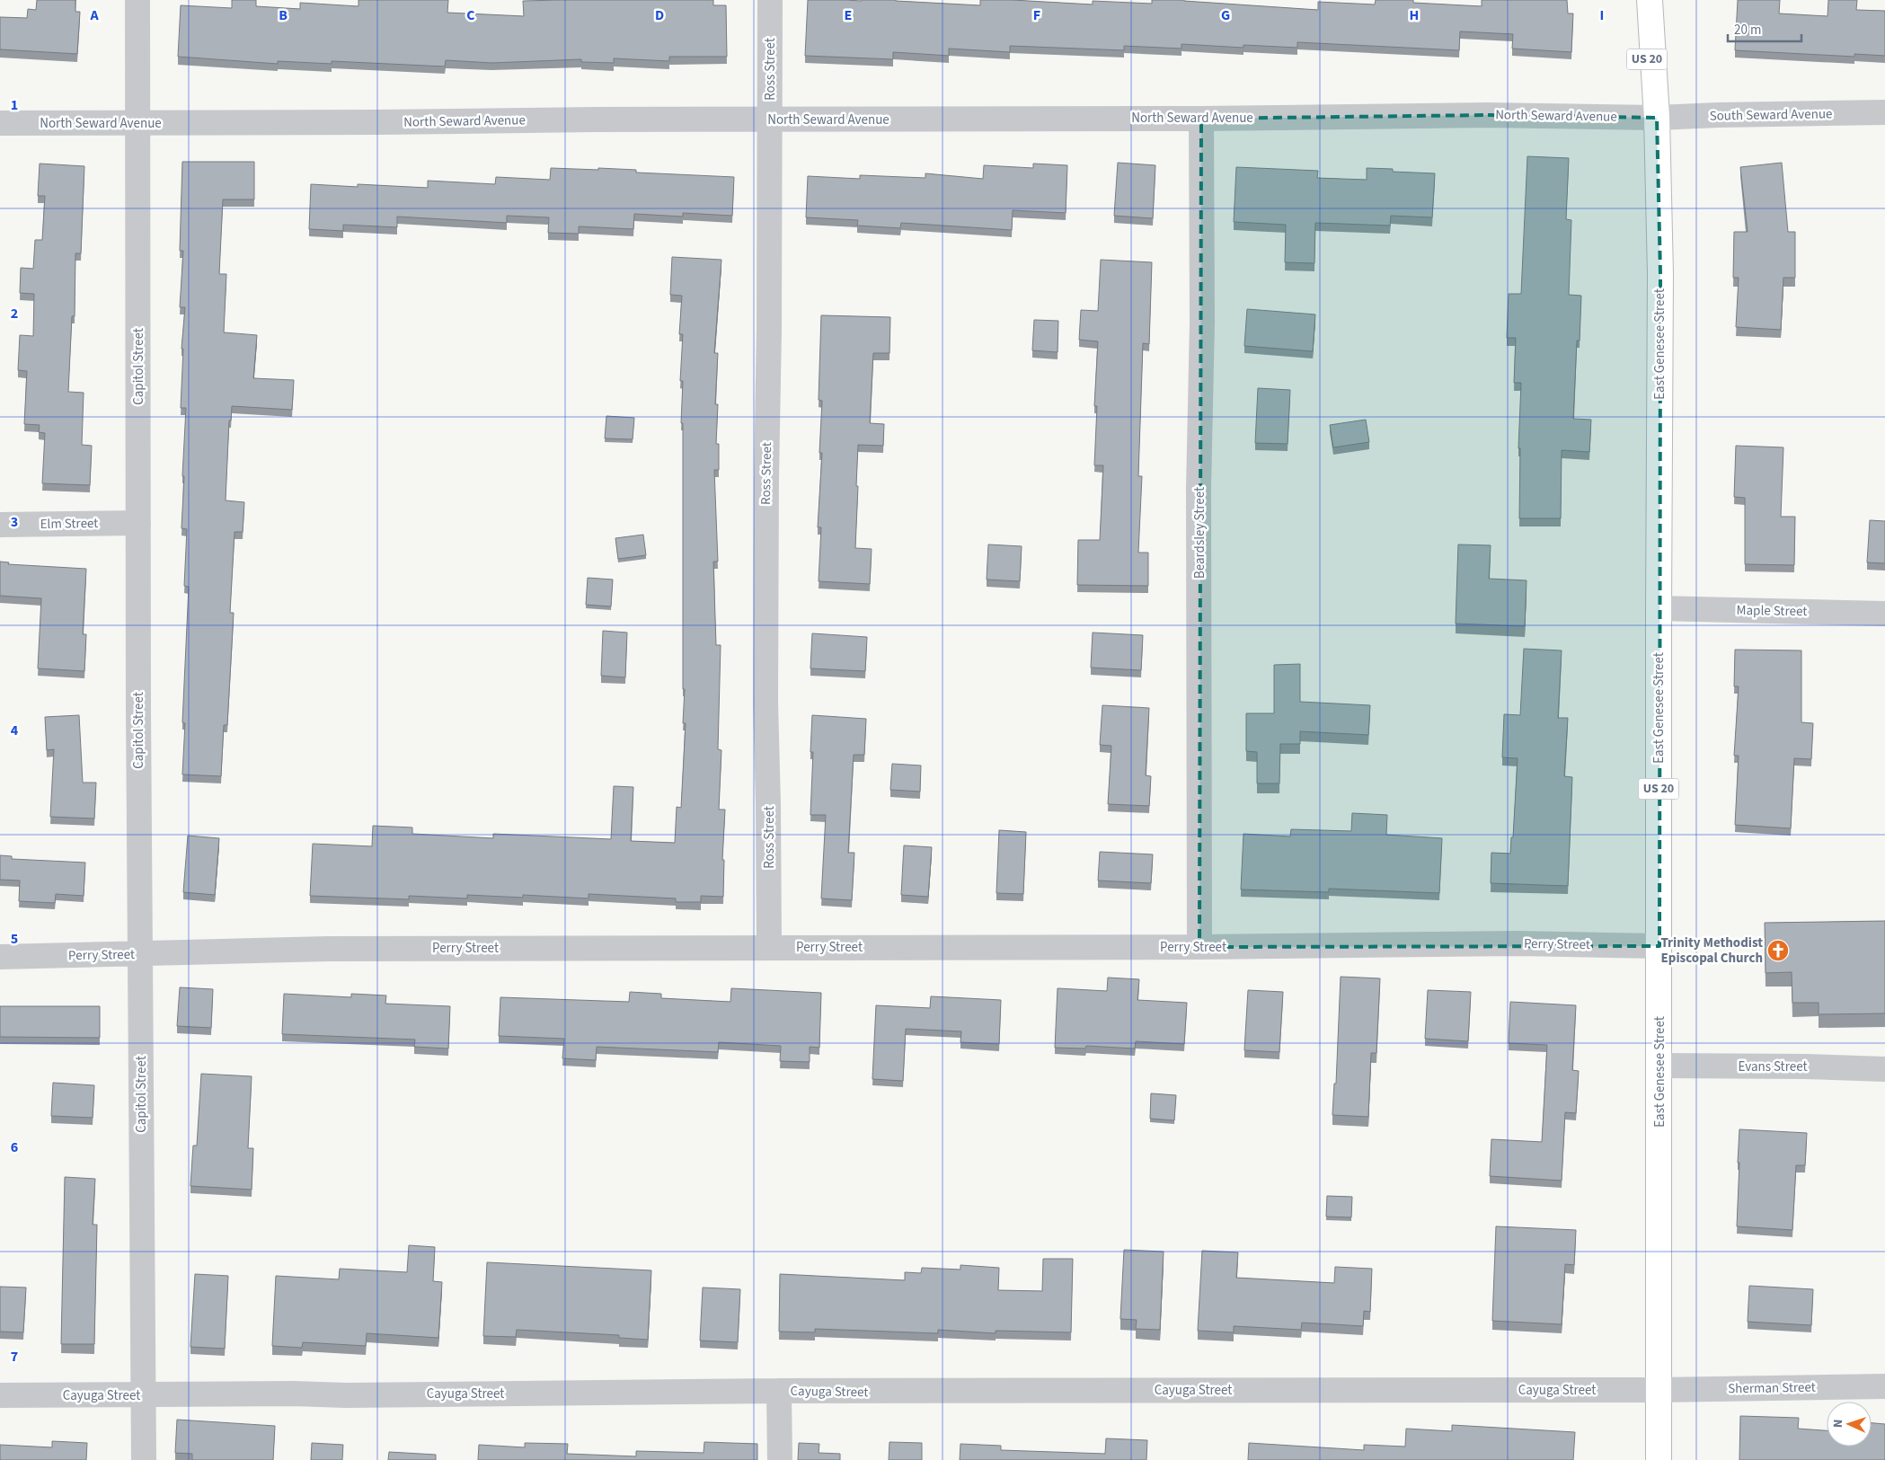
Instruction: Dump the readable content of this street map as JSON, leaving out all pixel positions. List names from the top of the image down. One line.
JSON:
{"streets":{"highway":["US 20","East Genesee Street"],"street":["Ross Street","South Seward Avenue","North Seward Avenue","Capitol Street","Elm Street","Beardsley Street","Maple Street","Perry Street","Evans Street","Sherman Street","Cayuga Street"]},"crossings":[["Ross Street","North Seward Avenue"],["Ross Street","Perry Street"],["South Seward Avenue","North Seward Avenue"],["South Seward Avenue","East Genesee Street"],["North Seward Avenue","East Genesee Street"],["North Seward Avenue","Capitol Street"],["North Seward Avenue","Beardsley Street"],["East Genesee Street","Maple Street"],["East Genesee Street","Perry Street"],["East Genesee Street","Evans Street"],["East Genesee Street","Sherman Street"],["East Genesee Street","Cayuga Street"],["Capitol Street","Elm Street"],["Capitol Street","Perry Street"],["Capitol Street","Cayuga Street"],["Beardsley Street","Perry Street"],["Sherman Street","Cayuga Street"]],"places":{"church":["Trinity Methodist Episcopal Church"]},"scale_bar":"20 m","north":"left","grid":{"columns":["A","B","C","D","E","F","G","H","I"],"rows":["1","2","3","4","5","6","7"]}}
